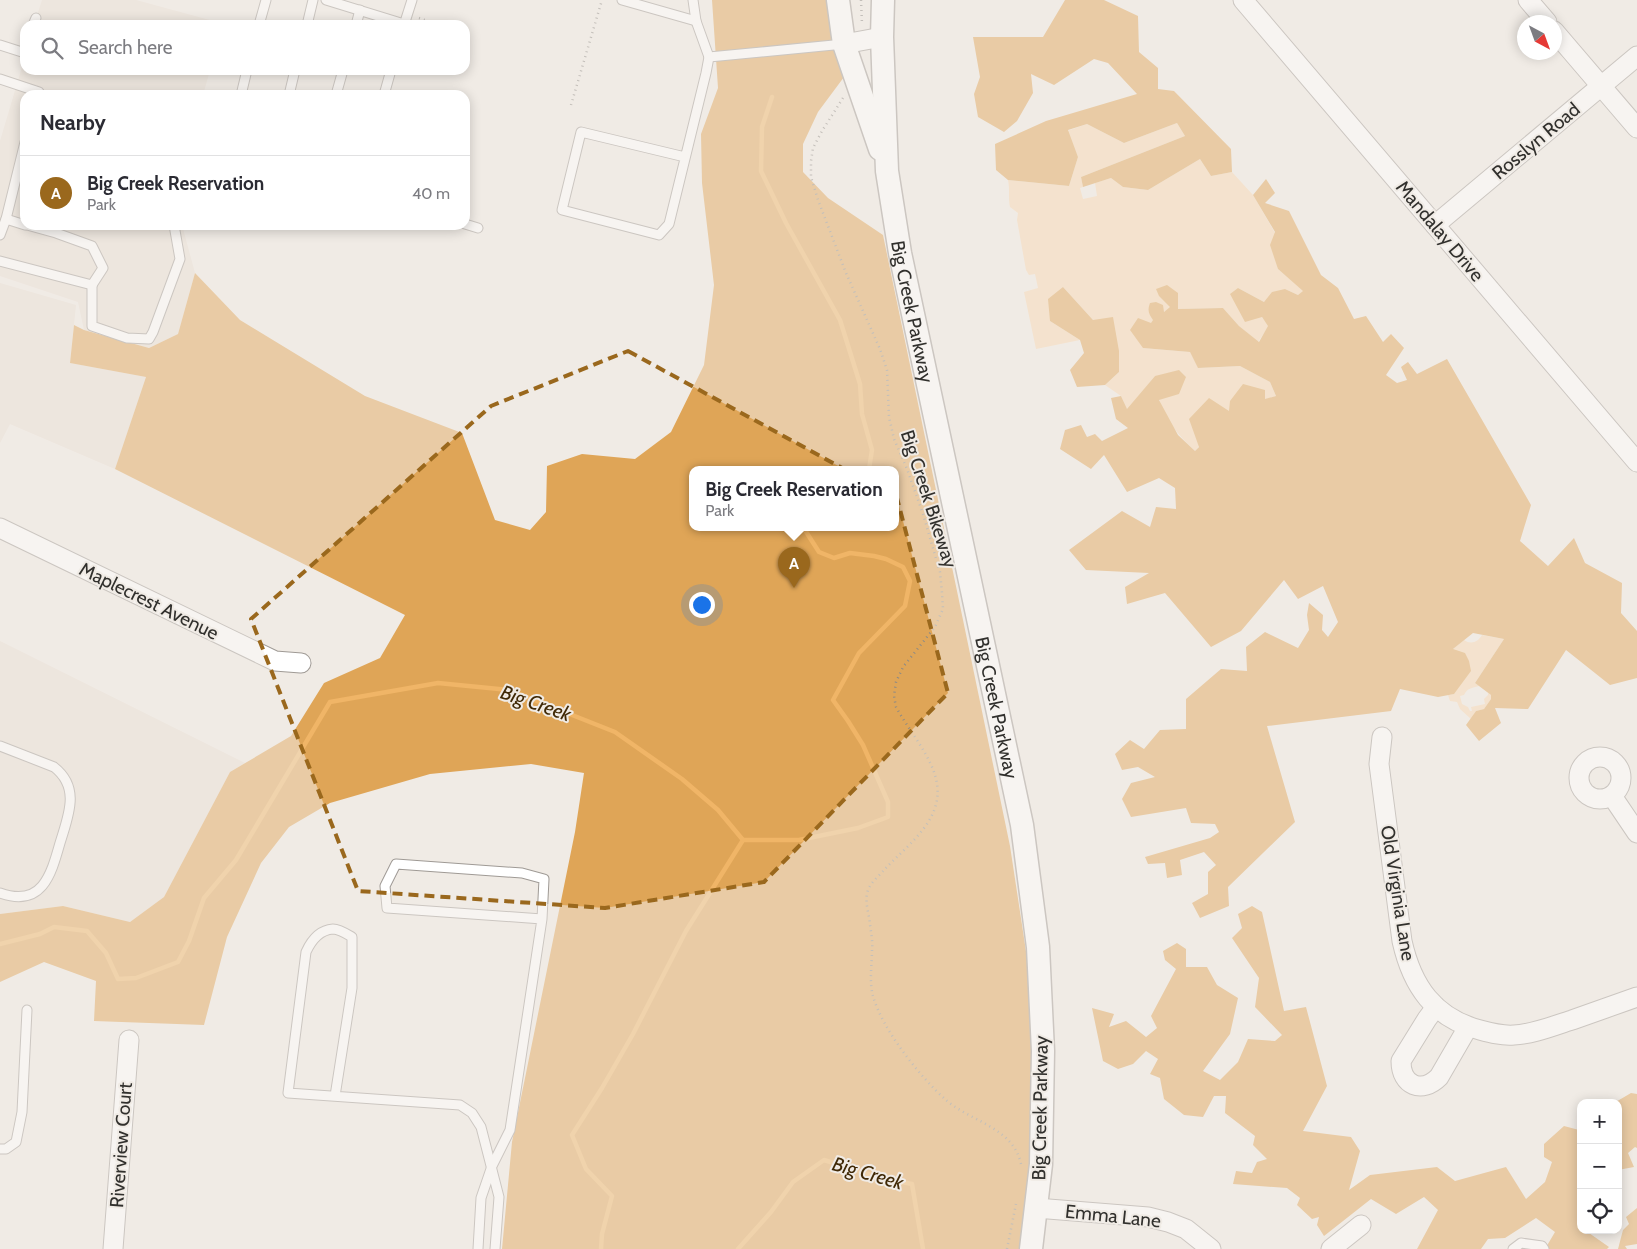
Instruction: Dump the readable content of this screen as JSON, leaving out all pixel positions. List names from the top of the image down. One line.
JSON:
{"streets":{"street":["Rosslyn Road","Mandalay Drive","Big Creek Parkway","Maplecrest Avenue","Old Virginia Lane","Riverview Court","Emma Lane"],"path":["Big Creek Bikeway"]},"crossings":[["Rosslyn Road","Mandalay Drive"],["Big Creek Parkway","Emma Lane"]],"water":["Big Creek"],"north":"bottom right","page":{"search":"Search here","heading":"Nearby","list":[{"mark":"A","name":"Big Creek Reservation","note":"Park","value":"40 m"}],"popup":["Big Creek Reservation","Park"],"pins":"A","map_buttons":["+","−"]}}
